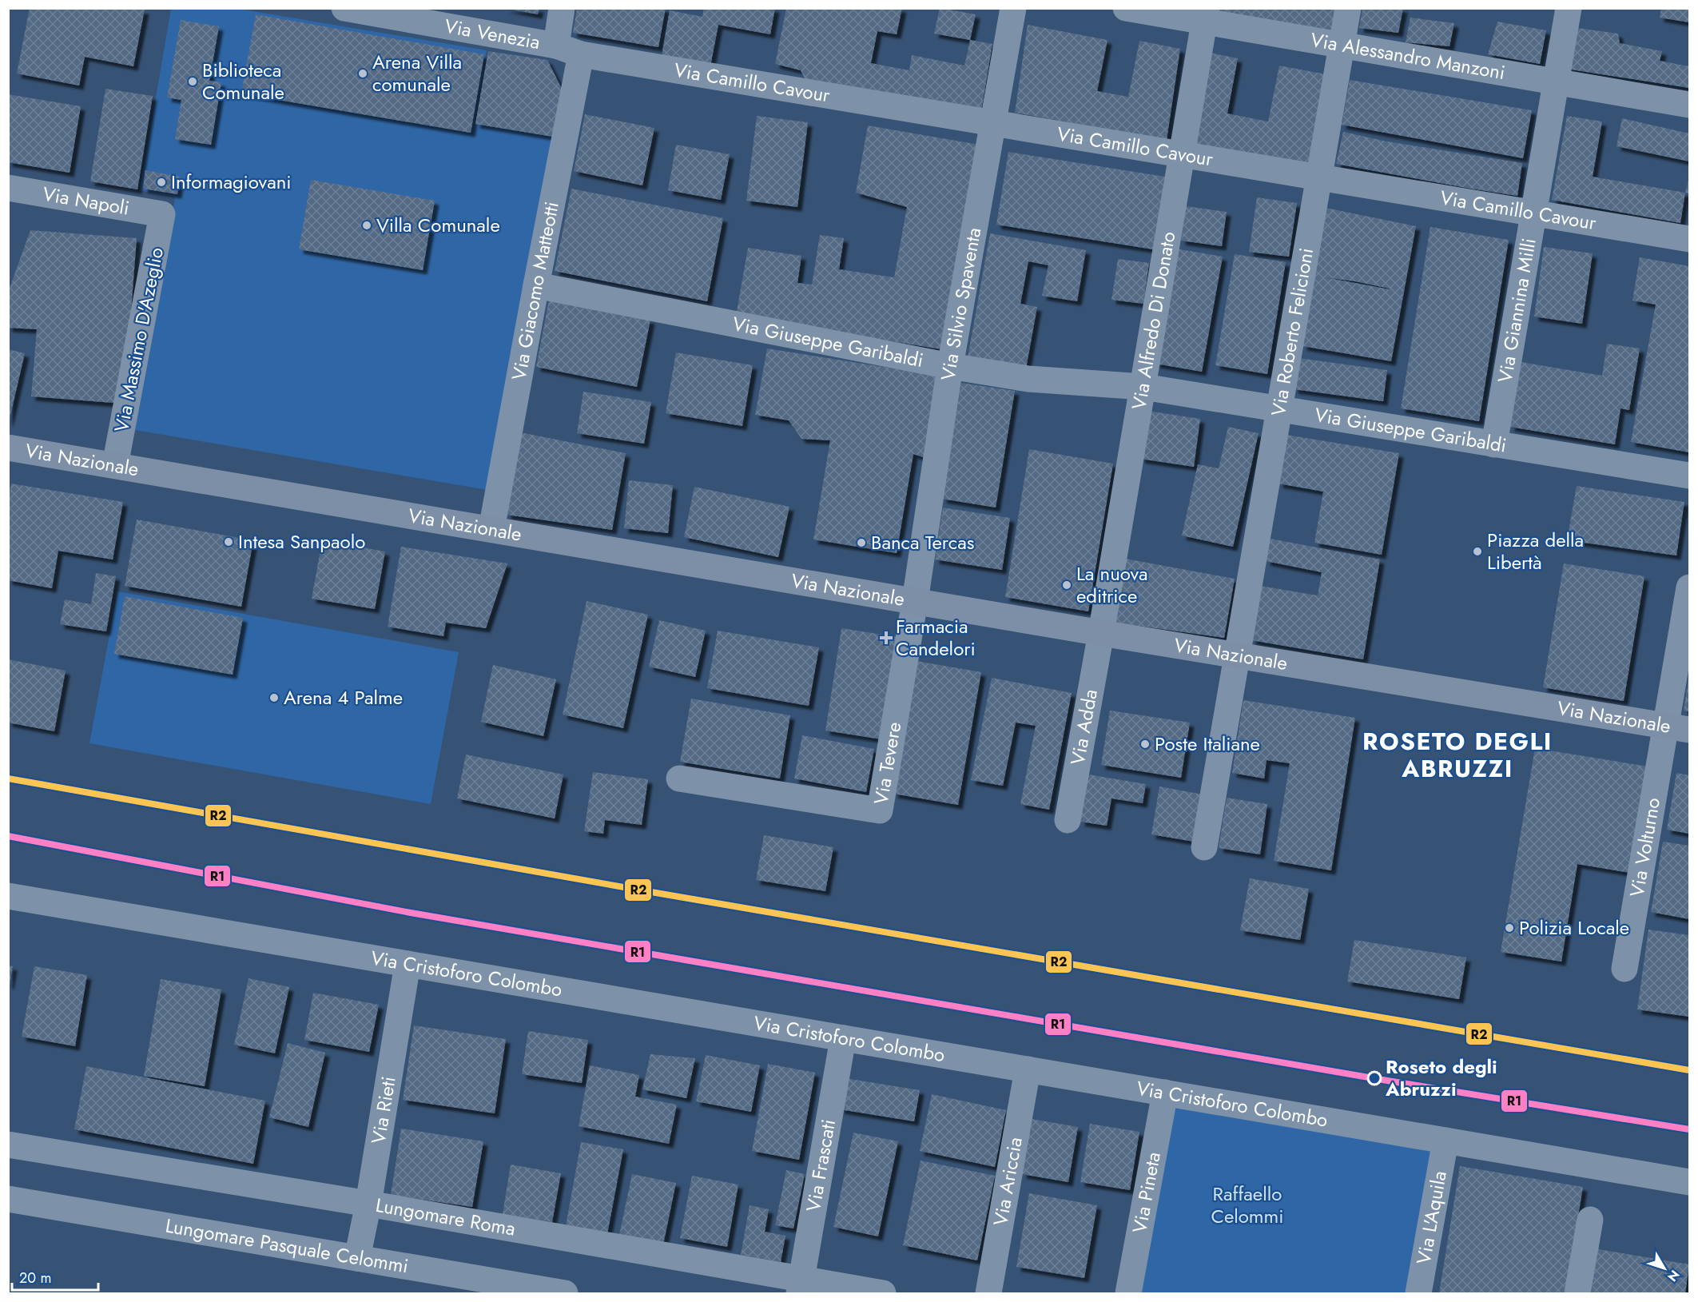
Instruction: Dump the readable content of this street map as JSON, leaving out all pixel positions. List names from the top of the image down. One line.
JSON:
{"streets":{"main road":["Via Nazionale"],"street":["Via Venezia","Via Alessandro Manzoni","Via Camillo Cavour","Via Napoli","Via Giacomo Matteotti","Via Silvio Spaventa","Via Giannina Milli","Via Alfredo Di Donato","Via Roberto Felicioni","Via Massimo D'Azeglio","Via Giuseppe Garibaldi","Via Adda","Via Tevere","Via Volturno","Via Cristoforo Colombo","Via Rieti","Via Frascati","Via Ariccia","Via Pineta","Lungomare Roma","Via L'Aquila","Lungomare Pasquale Celommi"]},"crossings":[["Via Venezia","Via Camillo Cavour"],["Via Venezia","Via Giacomo Matteotti"],["Via Alessandro Manzoni","Via Giannina Milli"],["Via Alessandro Manzoni","Via Alfredo Di Donato"],["Via Alessandro Manzoni","Via Roberto Felicioni"],["Via Camillo Cavour","Via Giacomo Matteotti"],["Via Camillo Cavour","Via Silvio Spaventa"],["Via Camillo Cavour","Via Giannina Milli"],["Via Camillo Cavour","Via Alfredo Di Donato"],["Via Camillo Cavour","Via Roberto Felicioni"],["Via Napoli","Via Massimo D'Azeglio"],["Via Giacomo Matteotti","Via Giuseppe Garibaldi"],["Via Giacomo Matteotti","Via Nazionale"],["Via Silvio Spaventa","Via Giuseppe Garibaldi"],["Via Silvio Spaventa","Via Nazionale"],["Via Silvio Spaventa","Via Tevere"],["Via Giannina Milli","Via Giuseppe Garibaldi"],["Via Alfredo Di Donato","Via Giuseppe Garibaldi"],["Via Alfredo Di Donato","Via Nazionale"],["Via Alfredo Di Donato","Via Adda"],["Via Roberto Felicioni","Via Giuseppe Garibaldi"],["Via Roberto Felicioni","Via Nazionale"],["Via Massimo D'Azeglio","Via Nazionale"],["Via Nazionale","Via Adda"],["Via Nazionale","Via Tevere"],["Via Nazionale","Via Volturno"],["Via Cristoforo Colombo","Via Rieti"],["Via Cristoforo Colombo","Via Frascati"],["Via Cristoforo Colombo","Via Ariccia"],["Via Cristoforo Colombo","Via Pineta"],["Via Cristoforo Colombo","Via L'Aquila"],["Via Rieti","Lungomare Roma"],["Via Rieti","Lungomare Pasquale Celommi"],["Via Frascati","Lungomare Roma"]],"districts":["ROSETO DEGLI ABRUZZI"],"parks":["Raffaello Celommi"],"places":{"other":["Arena Villa comunale","Biblioteca Comunale","Informagiovani","Villa Comunale","Intesa Sanpaolo","Banca Tercas","Piazza della Libertà","La nuova editrice","Arena 4 Palme","Poste Italiane","Polizia Locale","Roseto degli Abruzzi"],"health":["Farmacia Candelori"]},"lines":["transit line R2","transit line R1"],"scale_bar":"20 m","north":"bottom right"}
